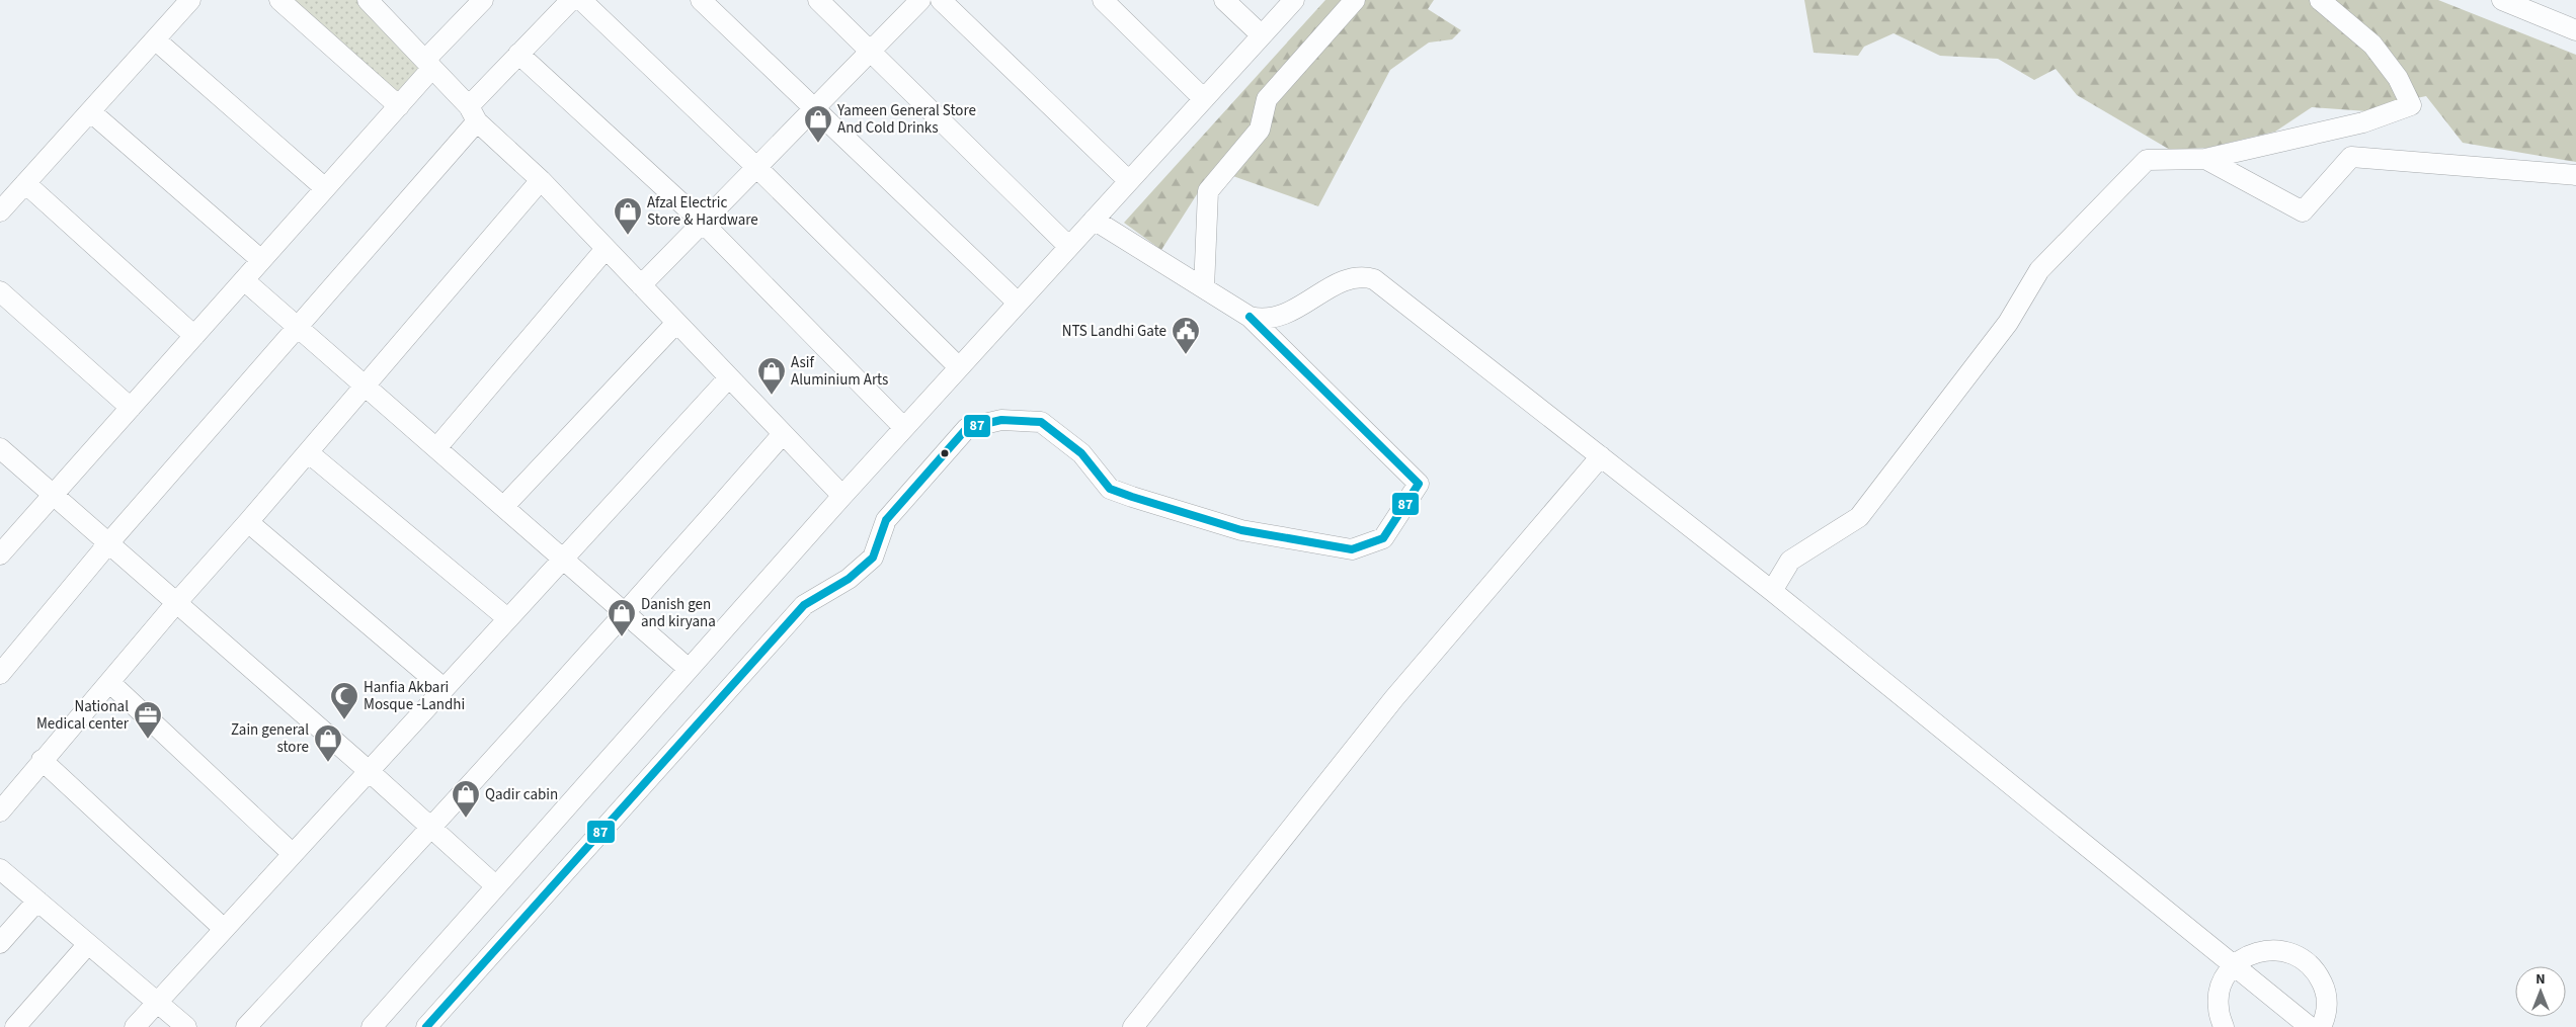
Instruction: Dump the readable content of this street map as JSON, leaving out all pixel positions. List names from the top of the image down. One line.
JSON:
{"places":{"shop":["Yameen General Store And Cold Drinks","Afzal Electric Store & Hardware","Asif Aluminium Arts","Danish gen and kiryana","Zain general store","Qadir cabin"],"public building":["NTS Landhi Gate"],"mosque":["Hanfia Akbari Mosque -Landhi"],"office":["National Medical center"]},"lines":["transit line 87"],"north":"top"}
